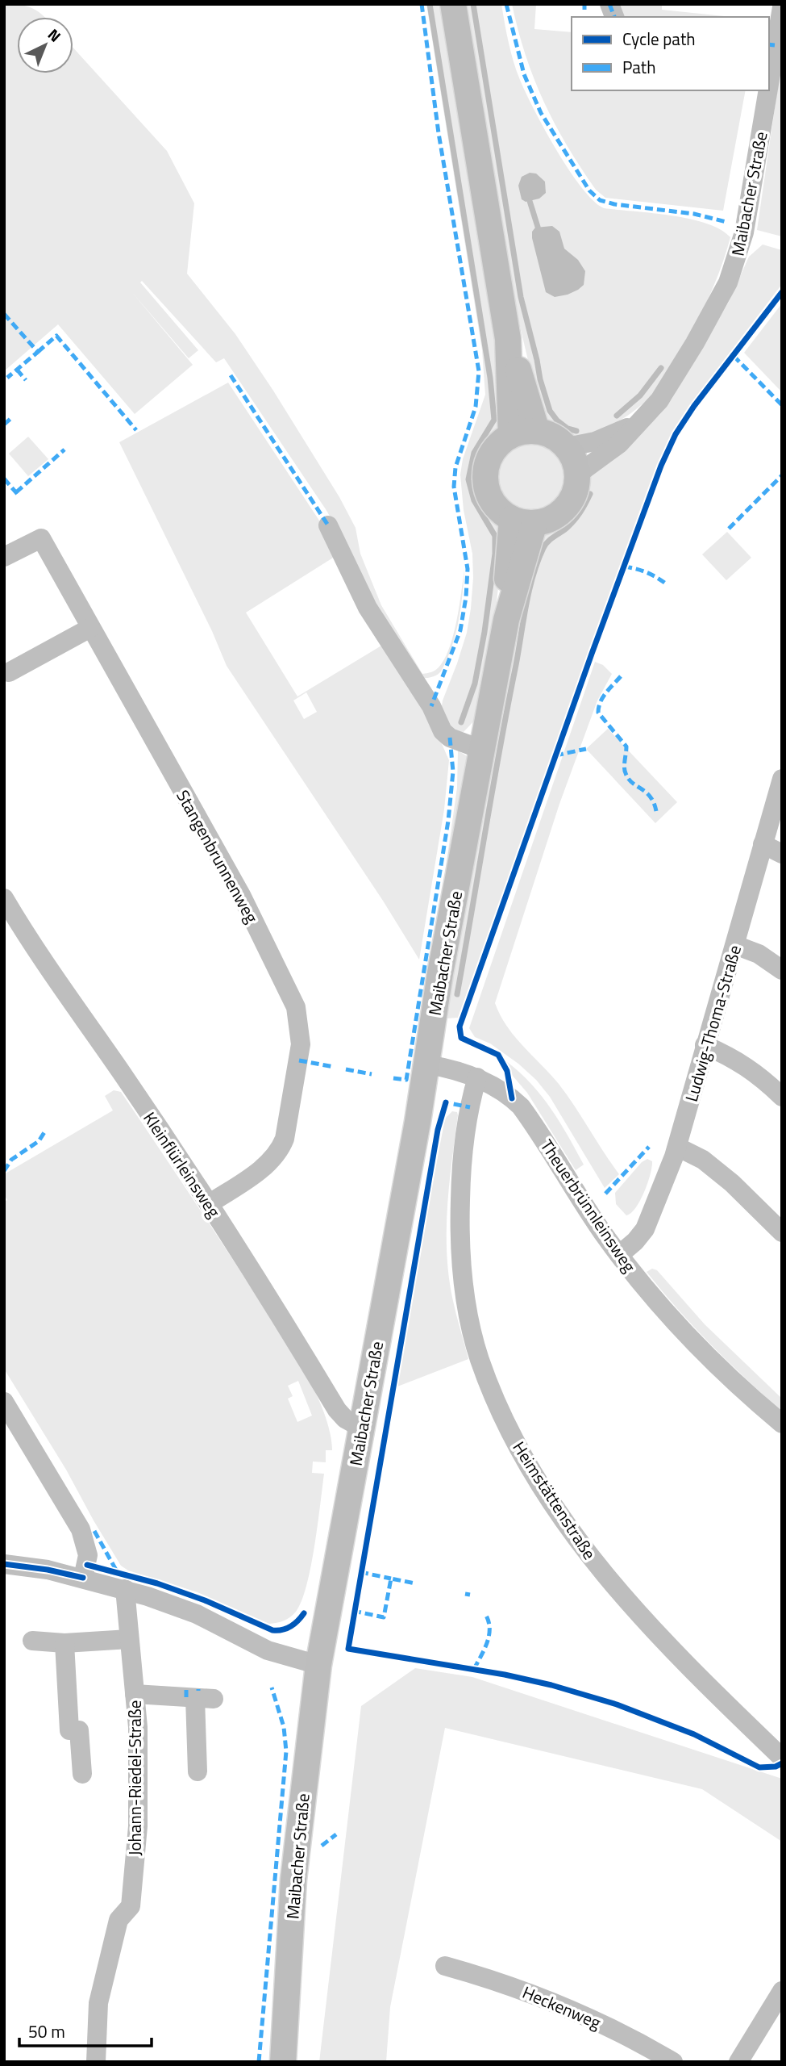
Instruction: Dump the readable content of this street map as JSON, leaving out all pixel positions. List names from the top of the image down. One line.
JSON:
{"streets":{"main road":["Maibacher Straße"],"street":["Stangenbrunnenweg","Ludwig-Thoma-Straße","Kleinflürleinsweg","Theuerbrünnleinsweg","Heimstättenstraße","Johann-Riedel-Straße","Heckenweg"]},"crossings":[["Maibacher Straße","Kleinflürleinsweg"],["Maibacher Straße","Theuerbrünnleinsweg"],["Stangenbrunnenweg","Kleinflürleinsweg"],["Ludwig-Thoma-Straße","Theuerbrünnleinsweg"],["Theuerbrünnleinsweg","Heimstättenstraße"]],"legend":["Cycle path","Path"],"scale_bar":"50 m","north":"top right"}
